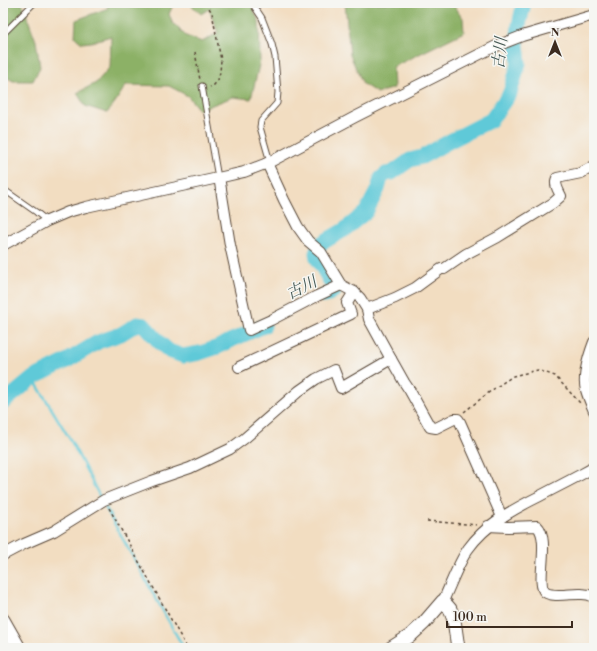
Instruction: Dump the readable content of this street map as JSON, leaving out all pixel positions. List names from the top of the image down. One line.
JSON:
{"water":["古川"],"scale_bar":"100 m","north":"top"}
